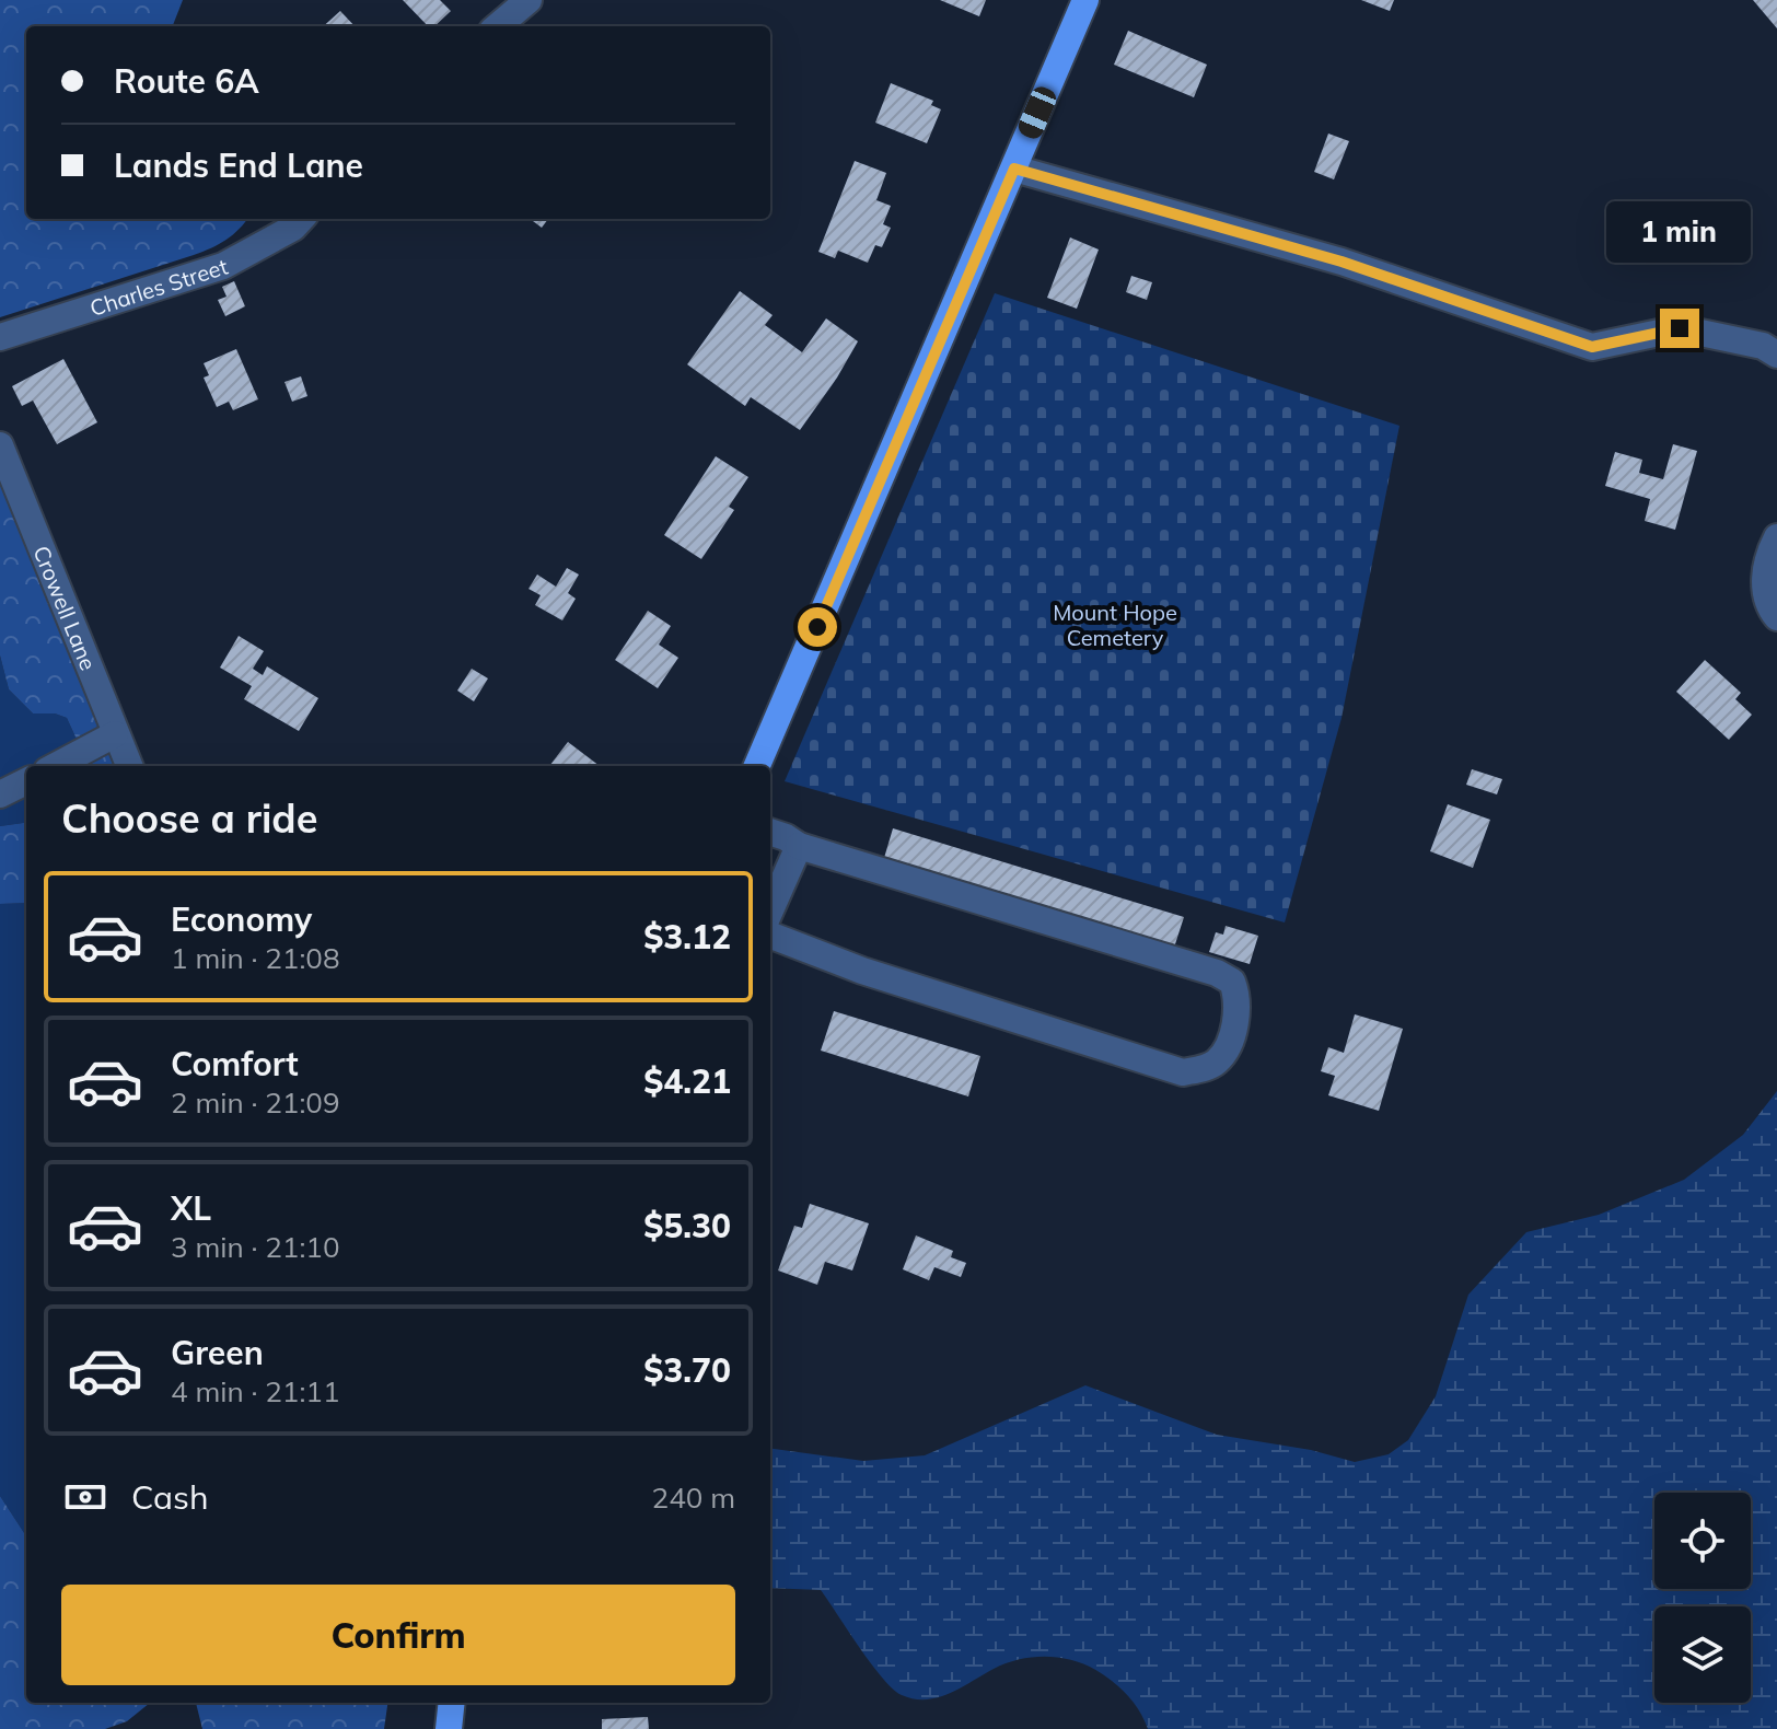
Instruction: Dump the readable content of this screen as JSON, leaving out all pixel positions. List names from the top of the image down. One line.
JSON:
{"streets":{"street":["Charles Street","Crowell Lane"]},"parks":["Mount Hope Cemetery"],"page":{"banner":["Route 6A","Lands End Lane"],"bubble":"1 min","heading":"Choose a ride","list":[{"name":"Economy","note":"1 min · 21:08","value":"$3.12"},{"name":"Comfort","note":"2 min · 21:09","value":"$4.21"},{"name":"XL","note":"3 min · 21:10","value":"$5.30"},{"name":"Green","note":"4 min · 21:11","value":"$3.70"}],"pay":["Cash","240 m"],"buttons":"Confirm"}}
